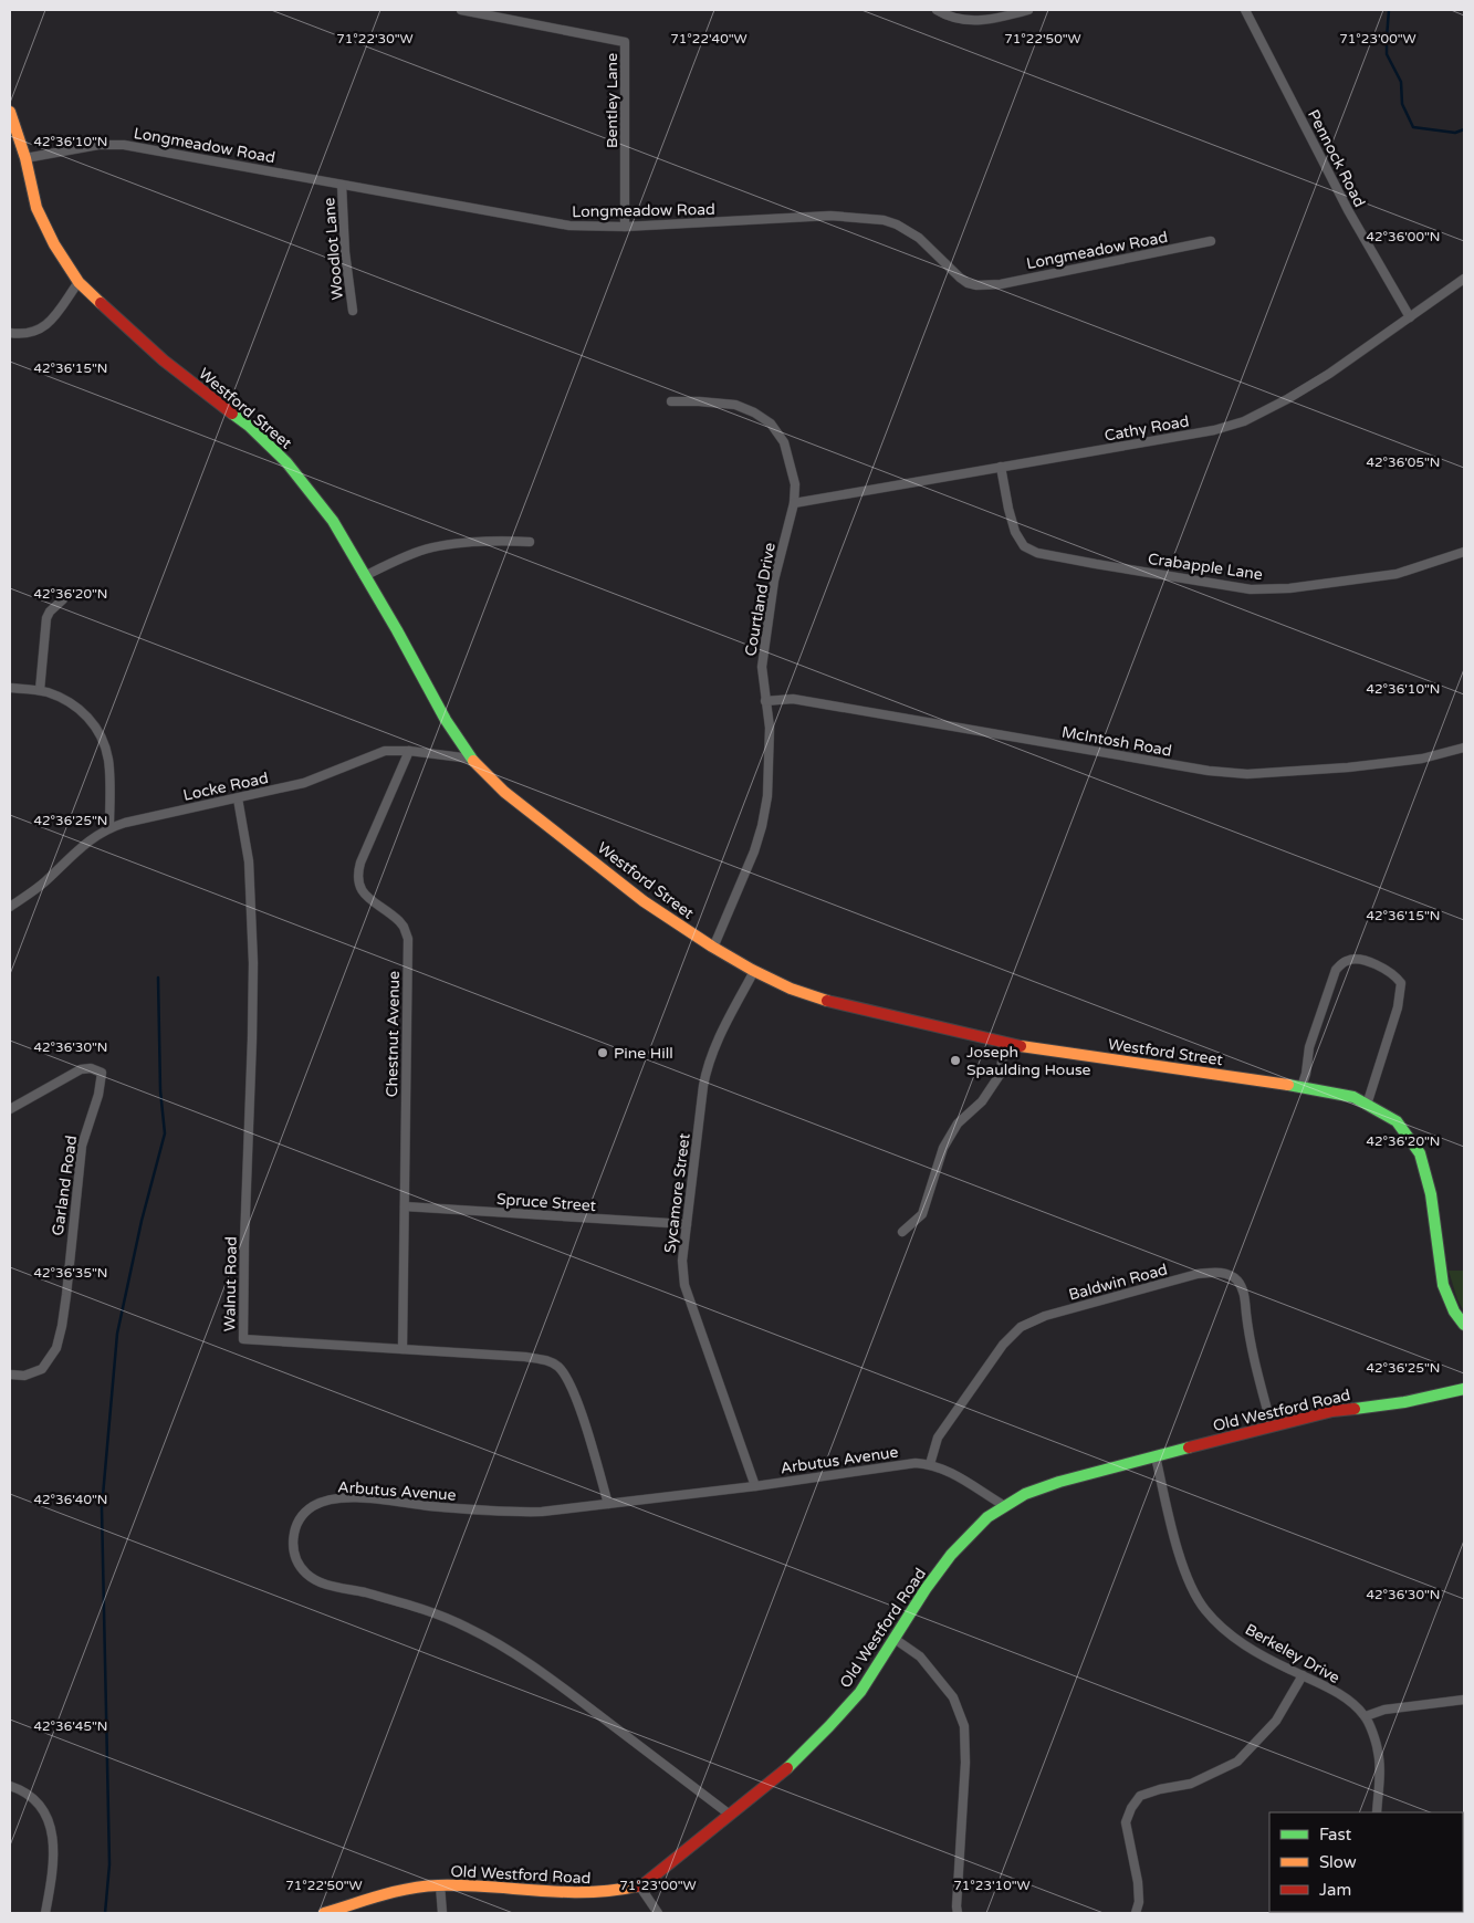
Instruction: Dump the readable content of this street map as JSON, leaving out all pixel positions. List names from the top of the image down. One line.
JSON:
{"streets":{"main road":["Westford Street","Old Westford Road"],"street":["Bentley Lane","Longmeadow Road","Pennock Road","Woodlot Lane","Cathy Road","Crabapple Lane","Courtland Drive","McIntosh Road","Locke Road","Chestnut Avenue","Garland Road","Sycamore Street","Spruce Street","Baldwin Road","Walnut Road","Arbutus Avenue","Berkeley Drive"]},"crossings":[["Bentley Lane","Longmeadow Road"],["Longmeadow Road","Woodlot Lane"],["Longmeadow Road","Westford Street"],["Pennock Road","Cathy Road"],["Westford Street","Courtland Drive"],["Westford Street","Locke Road"],["Westford Street","Sycamore Street"],["Cathy Road","Crabapple Lane"],["Cathy Road","Courtland Drive"],["Courtland Drive","McIntosh Road"],["Locke Road","Chestnut Avenue"],["Locke Road","Walnut Road"],["Chestnut Avenue","Spruce Street"],["Chestnut Avenue","Walnut Road"],["Sycamore Street","Spruce Street"],["Sycamore Street","Arbutus Avenue"],["Baldwin Road","Old Westford Road"],["Baldwin Road","Arbutus Avenue"],["Walnut Road","Arbutus Avenue"],["Old Westford Road","Arbutus Avenue"],["Old Westford Road","Berkeley Drive"]],"places":["Pine Hill","Joseph Spaulding House"],"legend":["Fast","Slow","Jam"],"coordinates":["71°22'30\"W","71°22'40\"W","71°22'50\"W","71°23'00\"W","42°36'10\"N","42°36'00\"N","42°36'15\"N","42°36'05\"N","42°36'20\"N","42°36'25\"N","42°36'30\"N","42°36'35\"N","42°36'40\"N","42°36'45\"N","71°23'10\"W"]}
